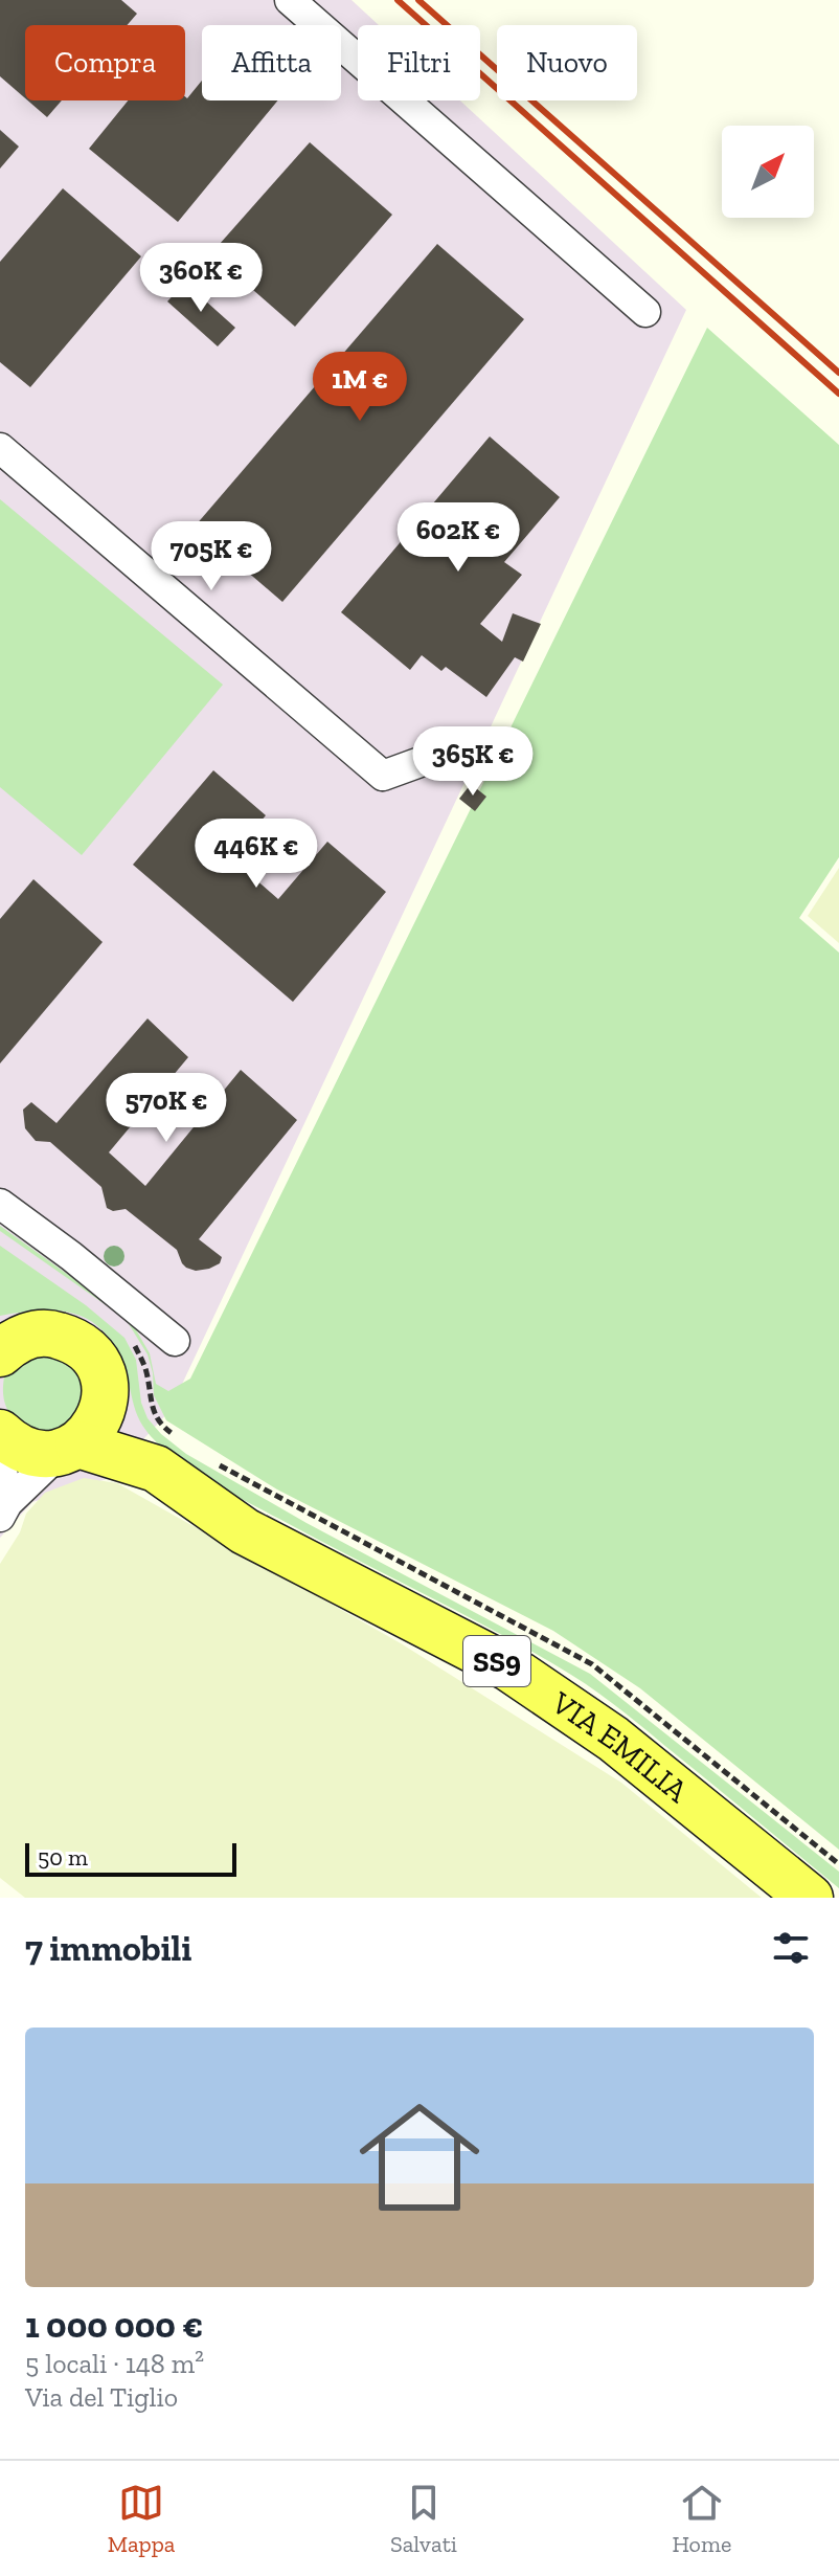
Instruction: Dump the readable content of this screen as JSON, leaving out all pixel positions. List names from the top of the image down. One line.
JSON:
{"streets":{"main road":["SS9","VIA EMILIA"]},"scale_bar":"50 m","north":"top right","page":{"chip":["Compra","Affitta","Filtri","Nuovo"],"price":["360K €","1M €","602K €","705K €","365K €","446K €","570K €"],"scale":"50 m","heading":"7 immobili","list":[{"name":"1 000 000 €","note":"5 locali · 148 m² · Via del Tiglio"}],"tabs":["Mappa","Salvati","Home"]}}
